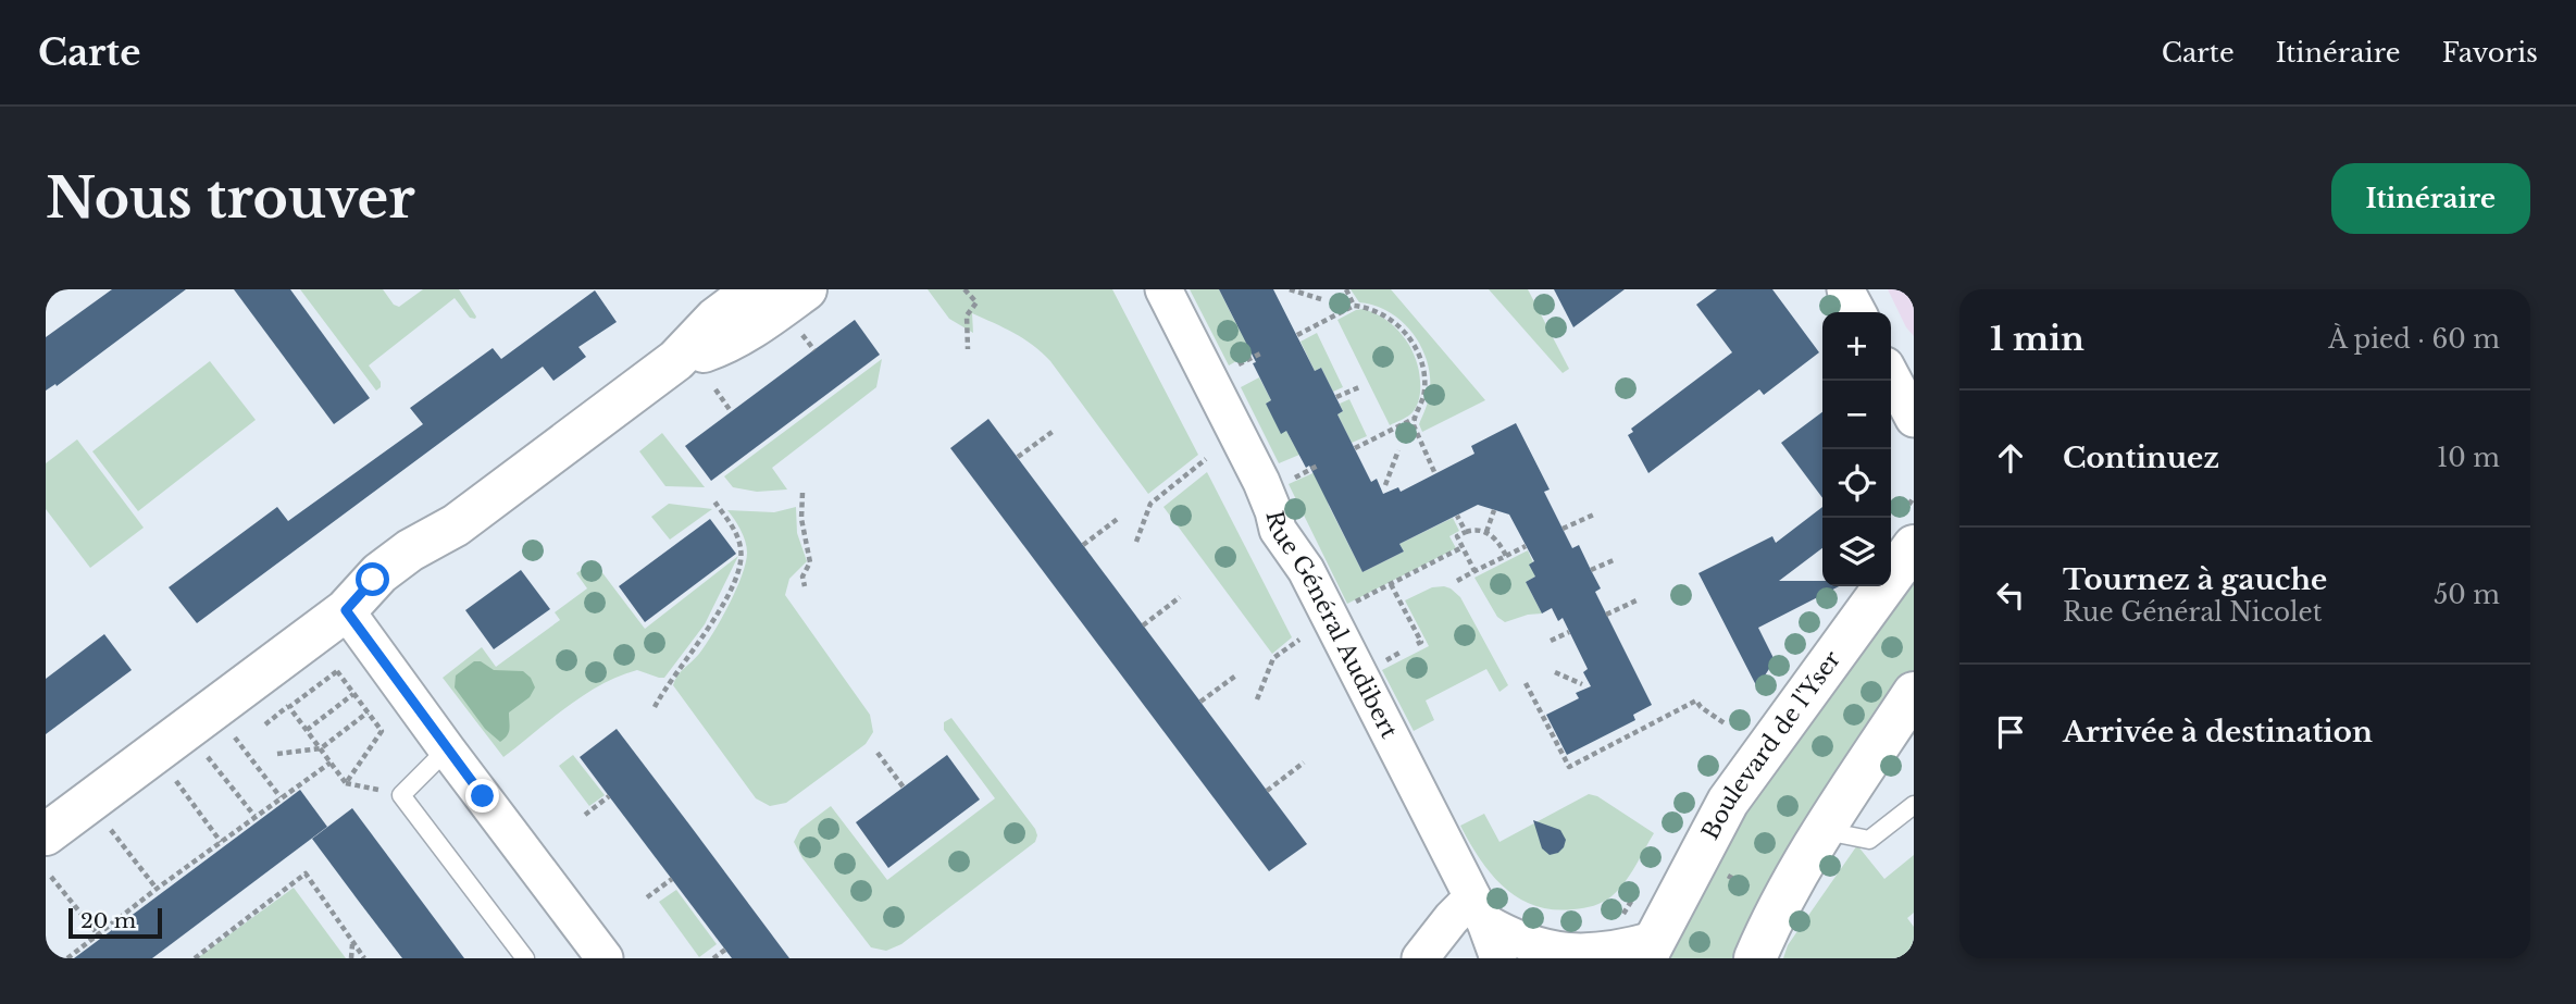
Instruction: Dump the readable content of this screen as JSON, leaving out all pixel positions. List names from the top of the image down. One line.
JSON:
{"streets":{"main road":["Boulevard de l'Yser"],"street":["Rue Général Audibert"]},"scale_bar":"20 m","page":{"header":"Carte","nav":["Carte","Itinéraire","Favoris"],"buttons":"Itinéraire","title":"Nous trouver","heading":["1 min","À pied · 60 m"],"map_buttons":["+","−"],"list":[["Continuez","10 m"],["Tournez à gauche","Rue Général Nicolet","50 m"],"Arrivée à destination"],"scale":"20 m"}}
